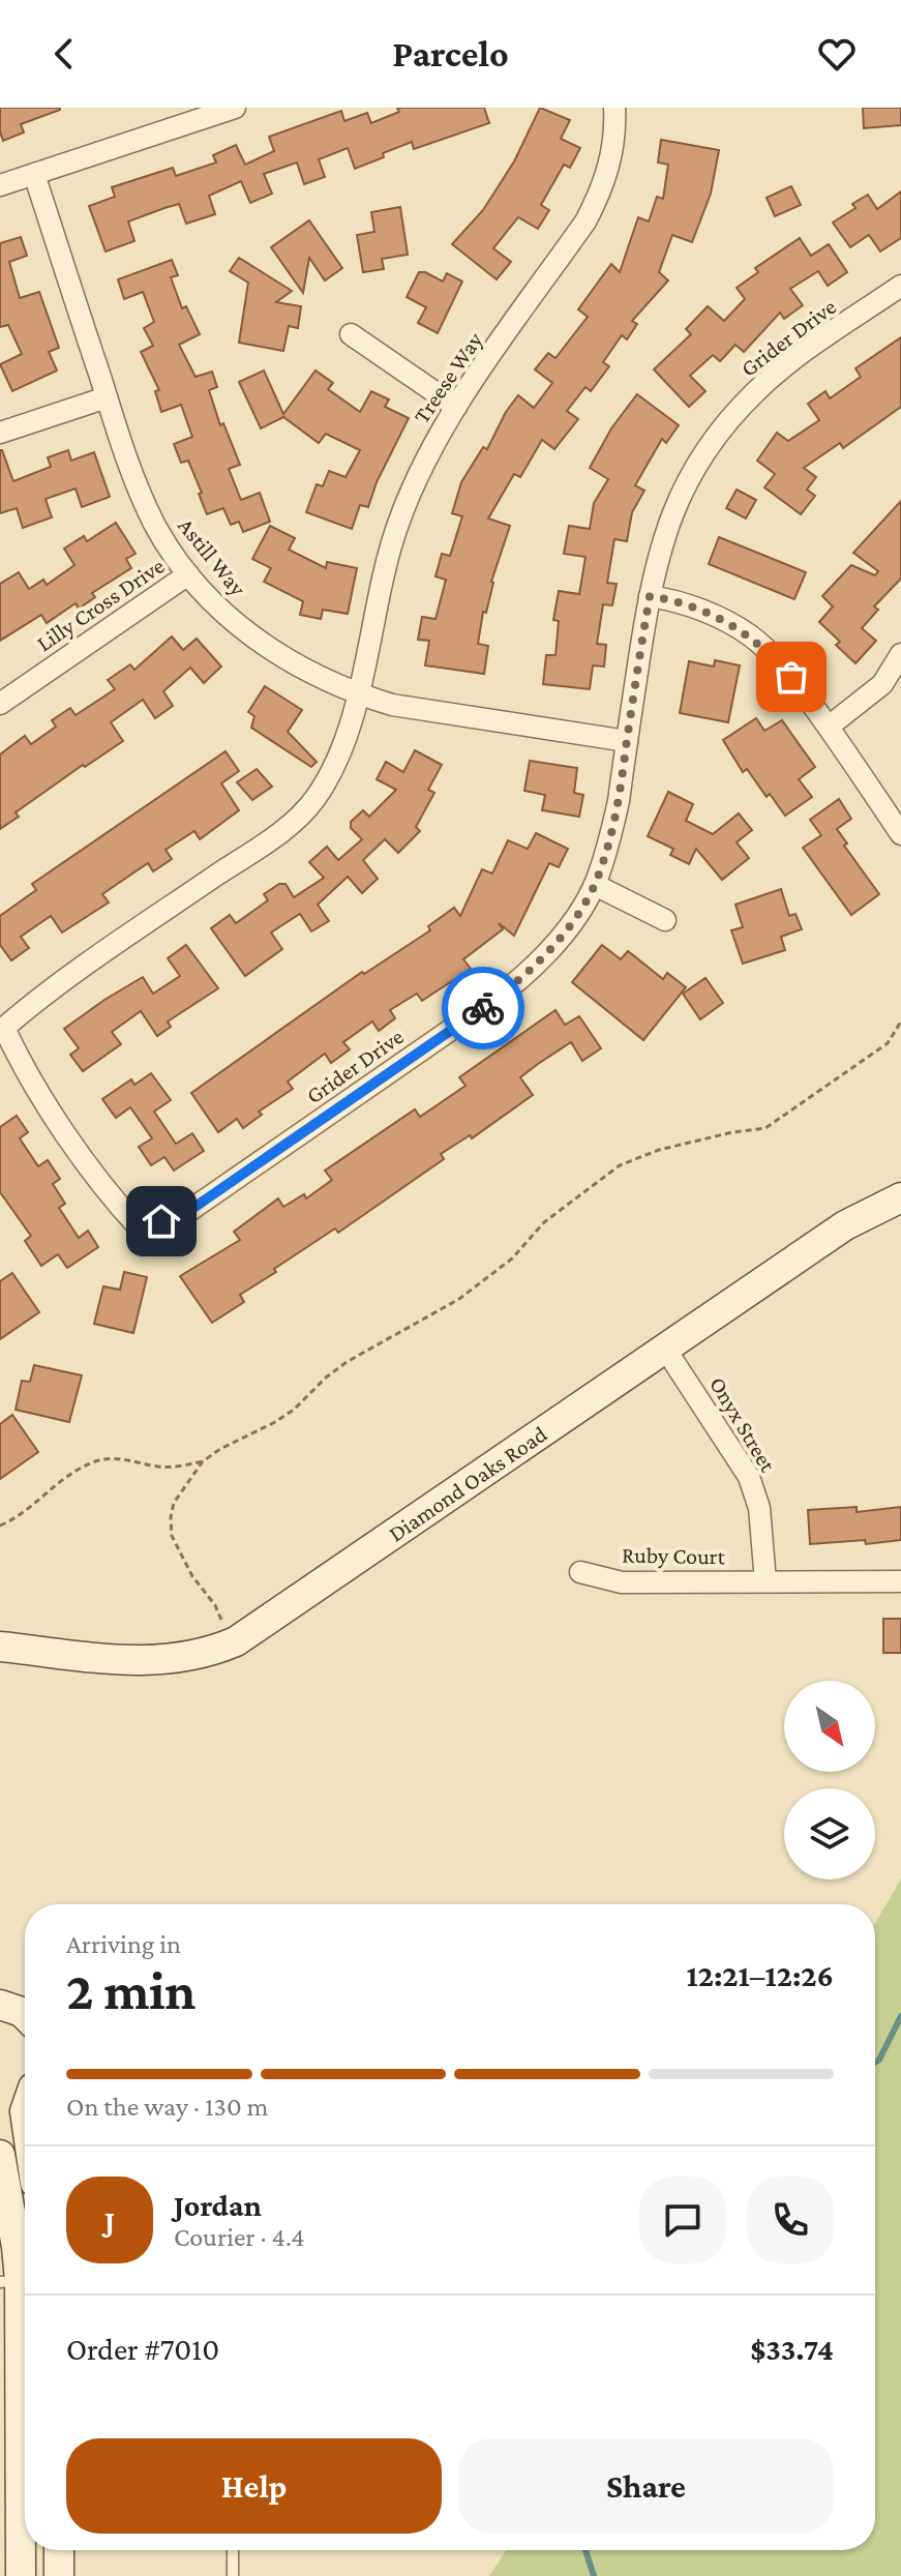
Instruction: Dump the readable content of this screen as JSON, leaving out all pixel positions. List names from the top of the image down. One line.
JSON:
{"streets":{"street":["Grider Drive","Treese Way","Astill Way","Lilly Cross Drive","Onyx Street","Diamond Oaks Road","Ruby Court"]},"crossings":[["Grider Drive","Treese Way"],["Grider Drive","Astill Way"],["Treese Way","Astill Way"],["Astill Way","Lilly Cross Drive"],["Onyx Street","Diamond Oaks Road"],["Onyx Street","Ruby Court"]],"north":"bottom right","page":{"header":"Parcelo","heading":["2 min","Arriving in","12:21–12:26"],"panel":["Jordan","Courier · 4.4","Order #7010","$33.74"],"bar":"On the way · 130 m","round":"J","buttons":["Help","Share"]}}
